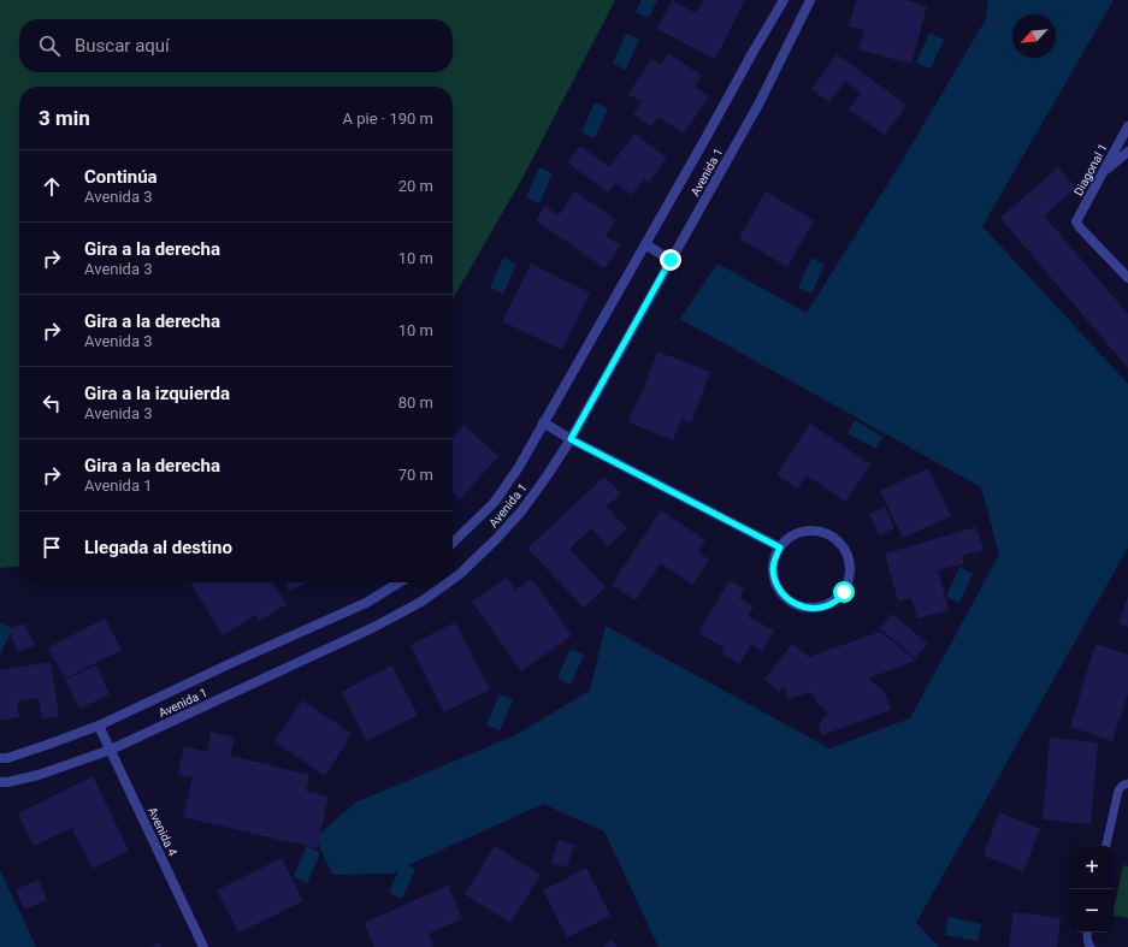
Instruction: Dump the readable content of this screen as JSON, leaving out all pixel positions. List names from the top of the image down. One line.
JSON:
{"streets":{"street":["Diagonal 1","Avenida 1","Avenida 4"]},"crossings":[["Avenida 1","Avenida 4"]],"north":"bottom left","page":{"search":"Buscar aquí","heading":["3 min","A pie · 190 m"],"list":[["Continúa","Avenida 3","20 m"],["Gira a la derecha","Avenida 3","10 m"],["Gira a la derecha","Avenida 3","10 m"],["Gira a la izquierda","Avenida 3","80 m"],["Gira a la derecha","Avenida 1","70 m"],"Llegada al destino"],"map_buttons":["+","−"]}}
